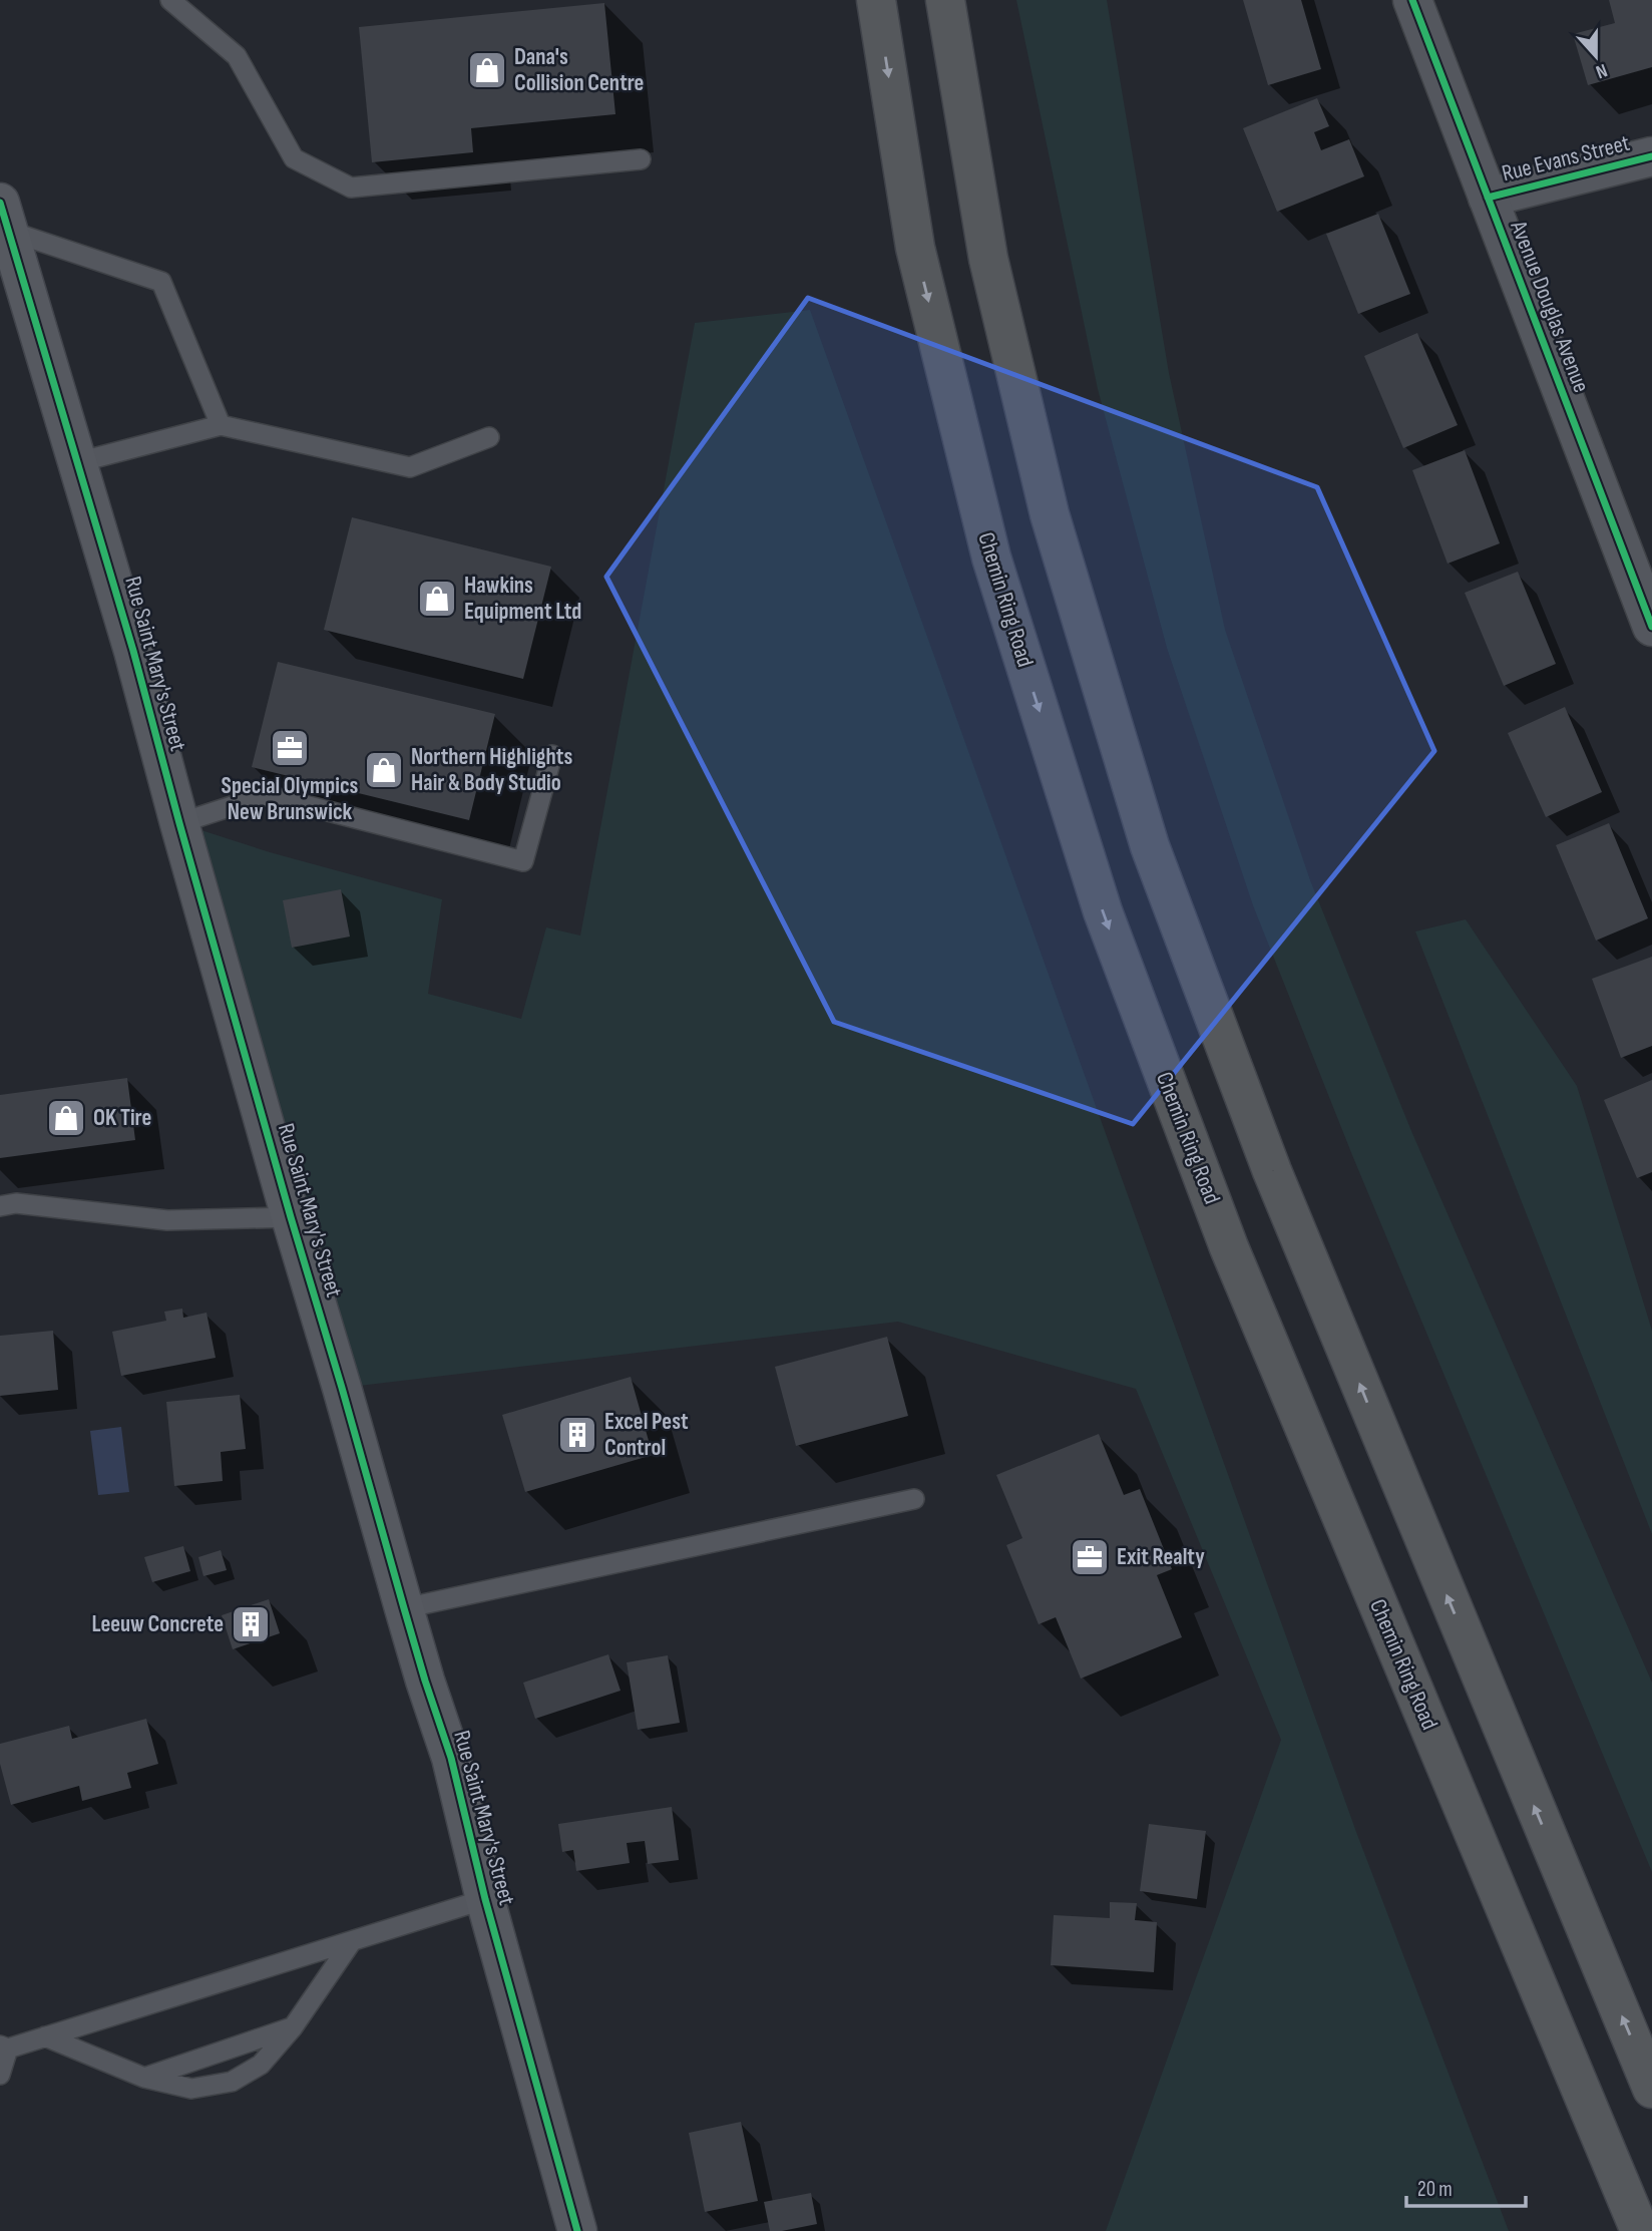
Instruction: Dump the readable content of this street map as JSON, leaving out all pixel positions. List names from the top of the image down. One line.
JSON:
{"streets":{"highway":["Chemin Ring Road"],"main road":["Rue Saint Mary's Street"],"street":["Rue Evans Street","Avenue Douglas Avenue"]},"crossings":[["Rue Evans Street","Avenue Douglas Avenue"]],"places":{"shop":["Dana's Collision Centre","Hawkins Equipment Ltd","Northern Highlights Hair & Body Studio","OK Tire"],"office":["Special Olympics New Brunswick","Exit Realty"],"building":["Excel Pest Control","Leeuw Concrete"]},"scale_bar":"20 m","north":"bottom"}
